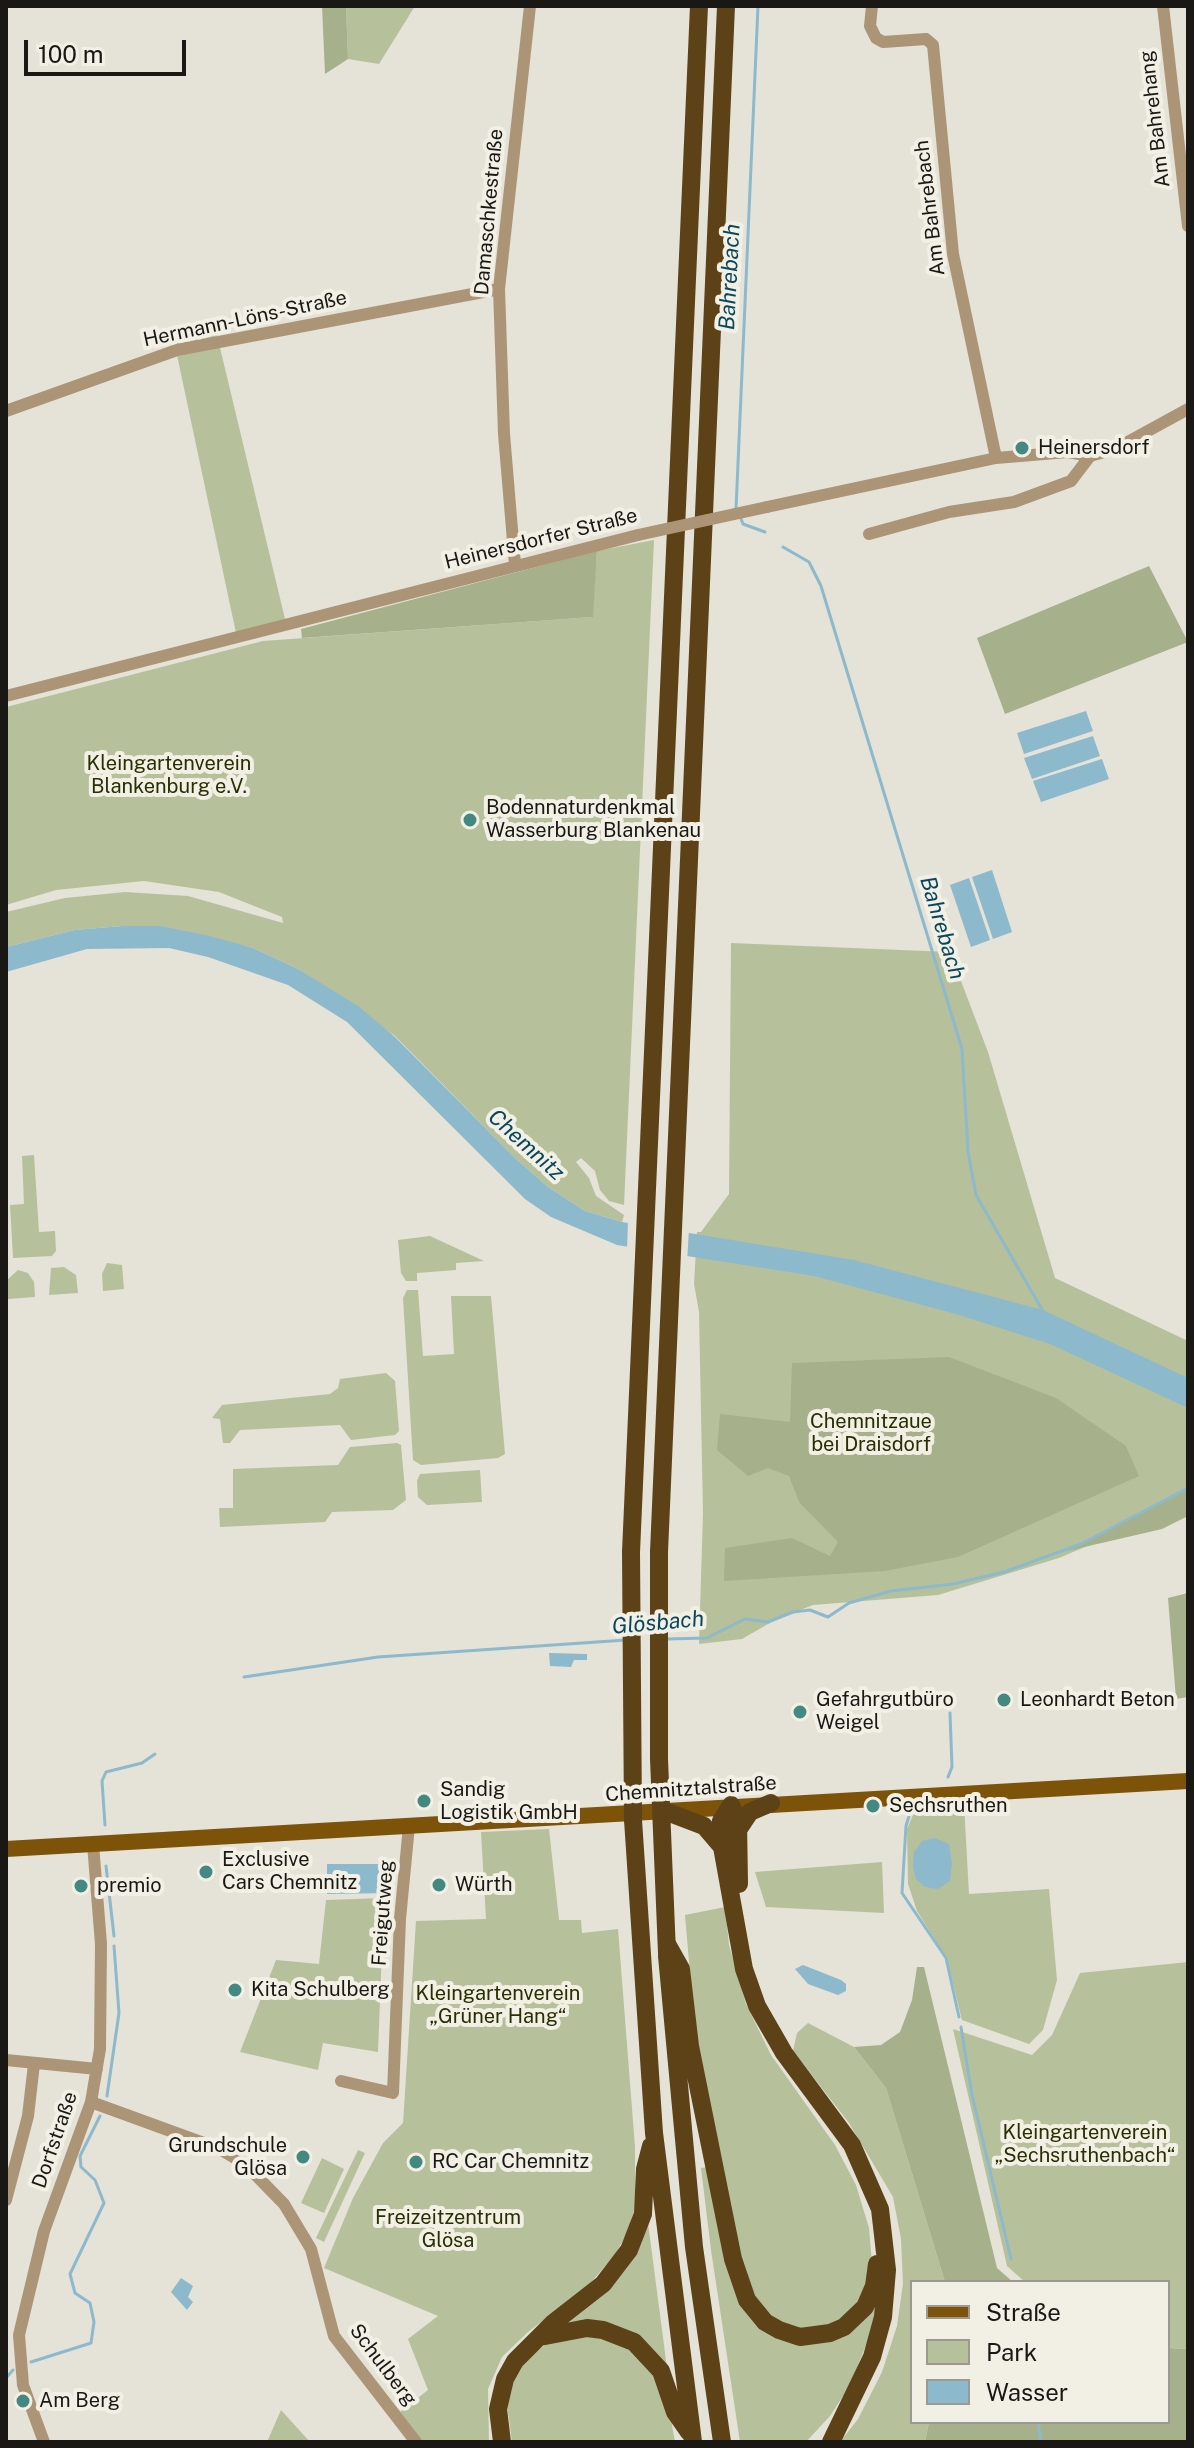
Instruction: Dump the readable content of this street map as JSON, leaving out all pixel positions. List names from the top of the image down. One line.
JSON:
{"streets":{"main road":["Chemnitztalstraße"],"street":["Am Bahrehang","Am Bahrebach","Damaschkestraße","Hermann-Löns-Straße","Heinersdorfer Straße","Freigutweg","Dorfstraße","Schulberg"]},"crossings":[["Am Bahrebach","Heinersdorfer Straße"],["Damaschkestraße","Hermann-Löns-Straße"],["Damaschkestraße","Heinersdorfer Straße"],["Chemnitztalstraße","Freigutweg"],["Chemnitztalstraße","Dorfstraße"],["Dorfstraße","Schulberg"]],"water":["Bahrebach","Chemnitz","Glösbach"],"parks":["Kleingartenverein Blankenburg e.V.","Chemnitzaue bei Draisdorf","Kleingartenverein „Grüner Hang“","Kleingartenverein „Sechsruthenbach“","Freizeitzentrum Glösa"],"places":["Heinersdorf","Bodennaturdenkmal Wasserburg Blankenau","Leonhardt Beton","Gefahrgutbüro Weigel","Sandig Logistik GmbH","Sechsruthen","Exclusive Cars Chemnitz","Würth","premio","Kita Schulberg","Grundschule Glösa","RC Car Chemnitz","Am Berg"],"legend":["Straße","Park","Wasser"],"scale_bar":"100 m"}
